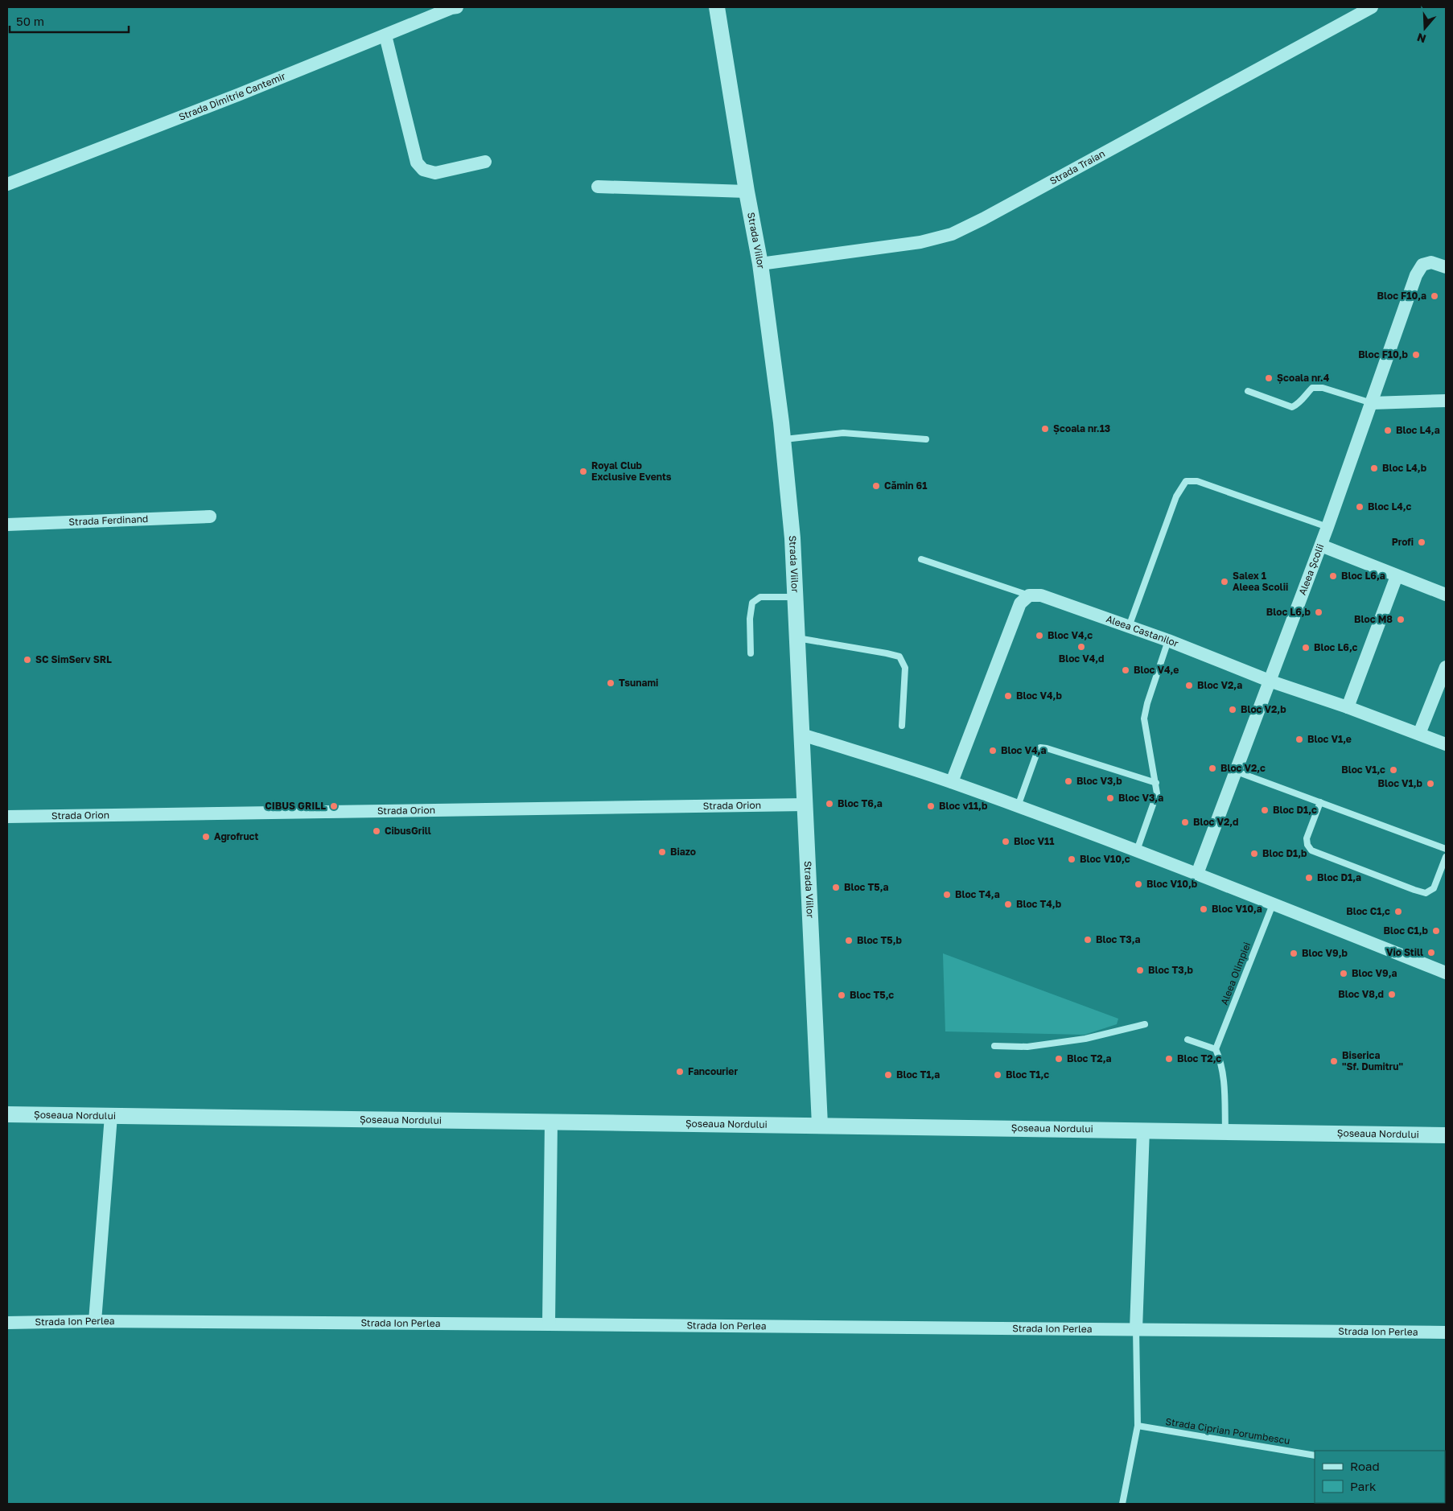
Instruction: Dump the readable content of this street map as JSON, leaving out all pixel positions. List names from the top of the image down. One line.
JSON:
{"streets":{"street":["Strada Dimitrie Cantemir","Strada Traian","Strada Viilor","Strada Ferdinand","Aleea Școlii","Aleea Castanilor","Strada Orion","Șoseaua Nordului","Strada Ion Perlea"],"lane":["Aleea Olimpiei","Strada Ciprian Porumbescu"]},"crossings":[["Strada Traian","Strada Viilor"],["Strada Viilor","Strada Orion"],["Strada Viilor","Șoseaua Nordului"],["Aleea Școlii","Aleea Castanilor"]],"places":["Bloc F10,a","Bloc F10,b","Școala nr.4","Școala nr.13","Bloc L4,a","Bloc L4,b","Royal Club Exclusive Events","Cămin 61","Bloc L4,c","Profi","Bloc L6,a","Salex 1 Aleea Scolii","Bloc L6,b","Bloc M8","Bloc V4,c","Bloc V4,d","Bloc L6,c","SC SimServ SRL","Bloc V4,e","Tsunami","Bloc V2,a","Bloc V4,b","Bloc V2,b","Bloc V1,e","Bloc V4,a","Bloc V2,c","Bloc V1,c","Bloc V3,b","Bloc V1,b","Bloc V3,a","Bloc T6,a","CIBUS GRILL","Bloc v11,b","Bloc D1,c","Bloc V2,d","CibusGrill","Agrofruct","Bloc V11","Biazo","Bloc D1,b","Bloc V10,c","Bloc D1,a","Bloc V10,b","Bloc T5,a","Bloc T4,a","Bloc T4,b","Bloc V10,a","Bloc C1,c","Bloc C1,b","Bloc T3,a","Bloc T5,b","Vio Still","Bloc V9,b","Bloc T3,b","Bloc V9,a","Bloc V8,d","Bloc T5,c","Bloc T2,a","Bloc T2,c","Biserica \"Sf. Dumitru\"","Fancourier","Bloc T1,a","Bloc T1,c"],"legend":["Road","Park"],"scale_bar":"50 m","north":"bottom"}
